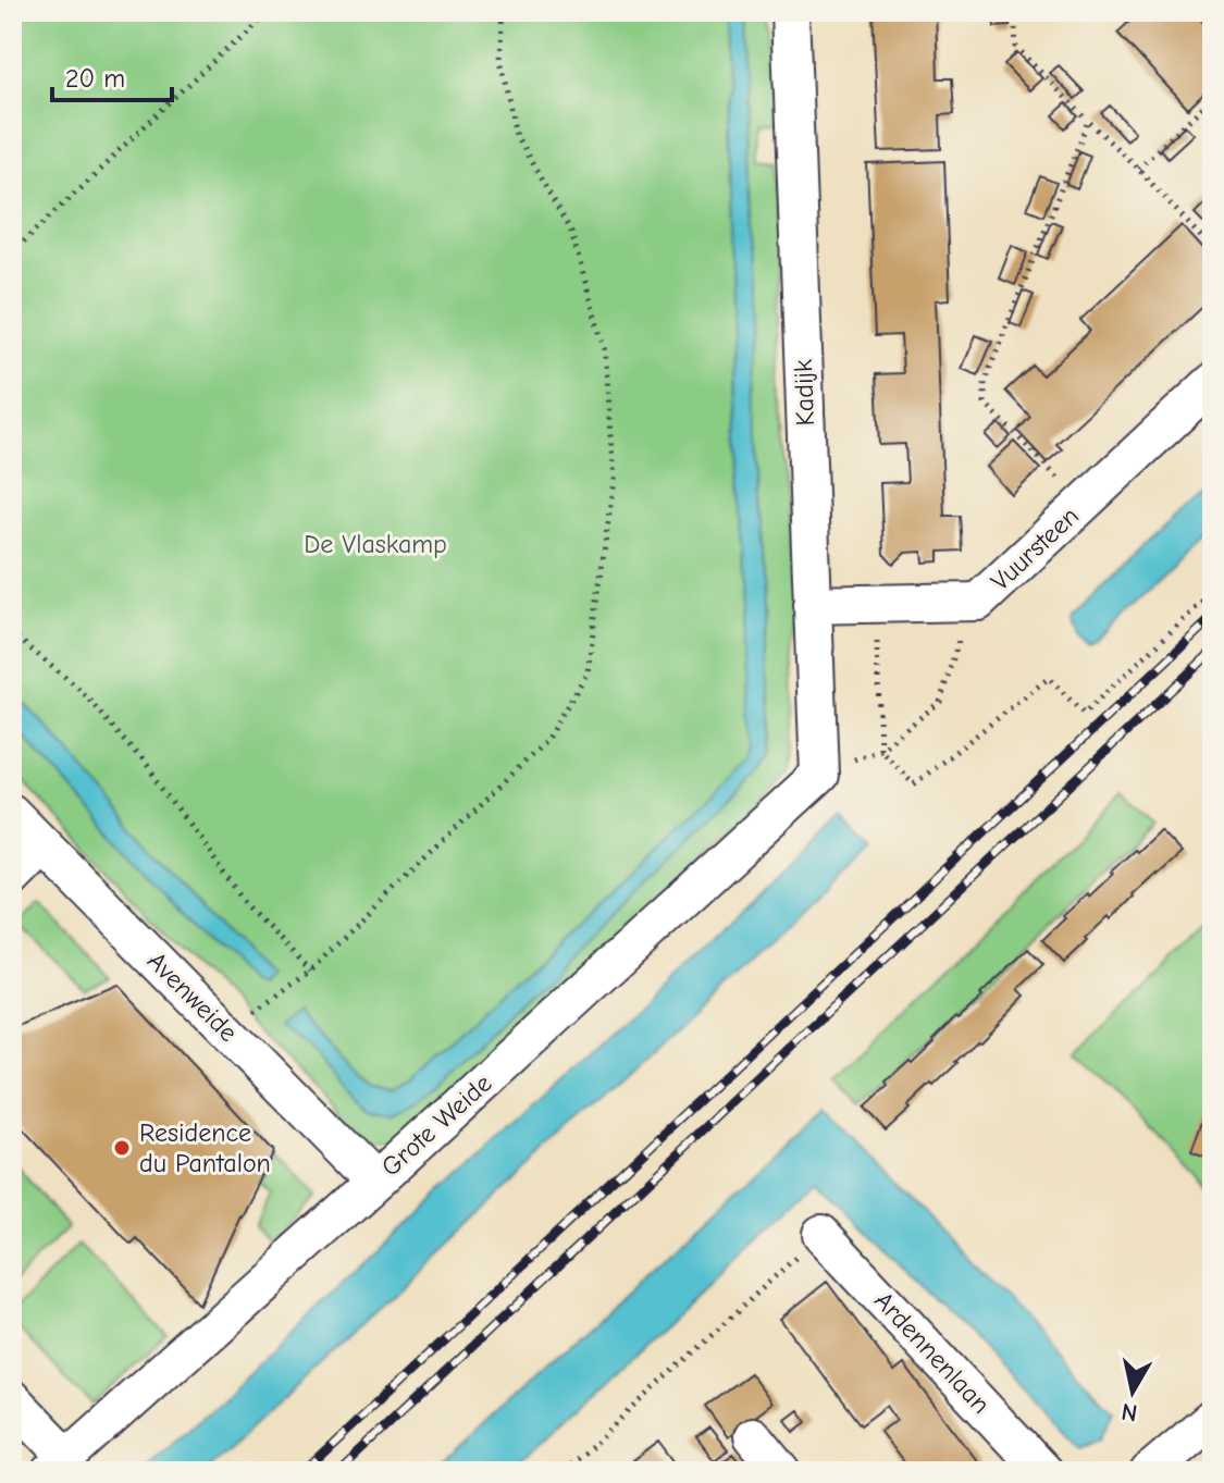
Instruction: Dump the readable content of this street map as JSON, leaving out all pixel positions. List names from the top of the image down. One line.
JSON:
{"streets":{"street":["Kadijk","Vuursteen","Avenweide","Grote Weide","Ardennenlaan"]},"crossings":[["Kadijk","Vuursteen"],["Kadijk","Grote Weide"],["Avenweide","Grote Weide"]],"parks":["De Vlaskamp"],"places":["Residence du Pantalon"],"scale_bar":"20 m","north":"bottom"}
